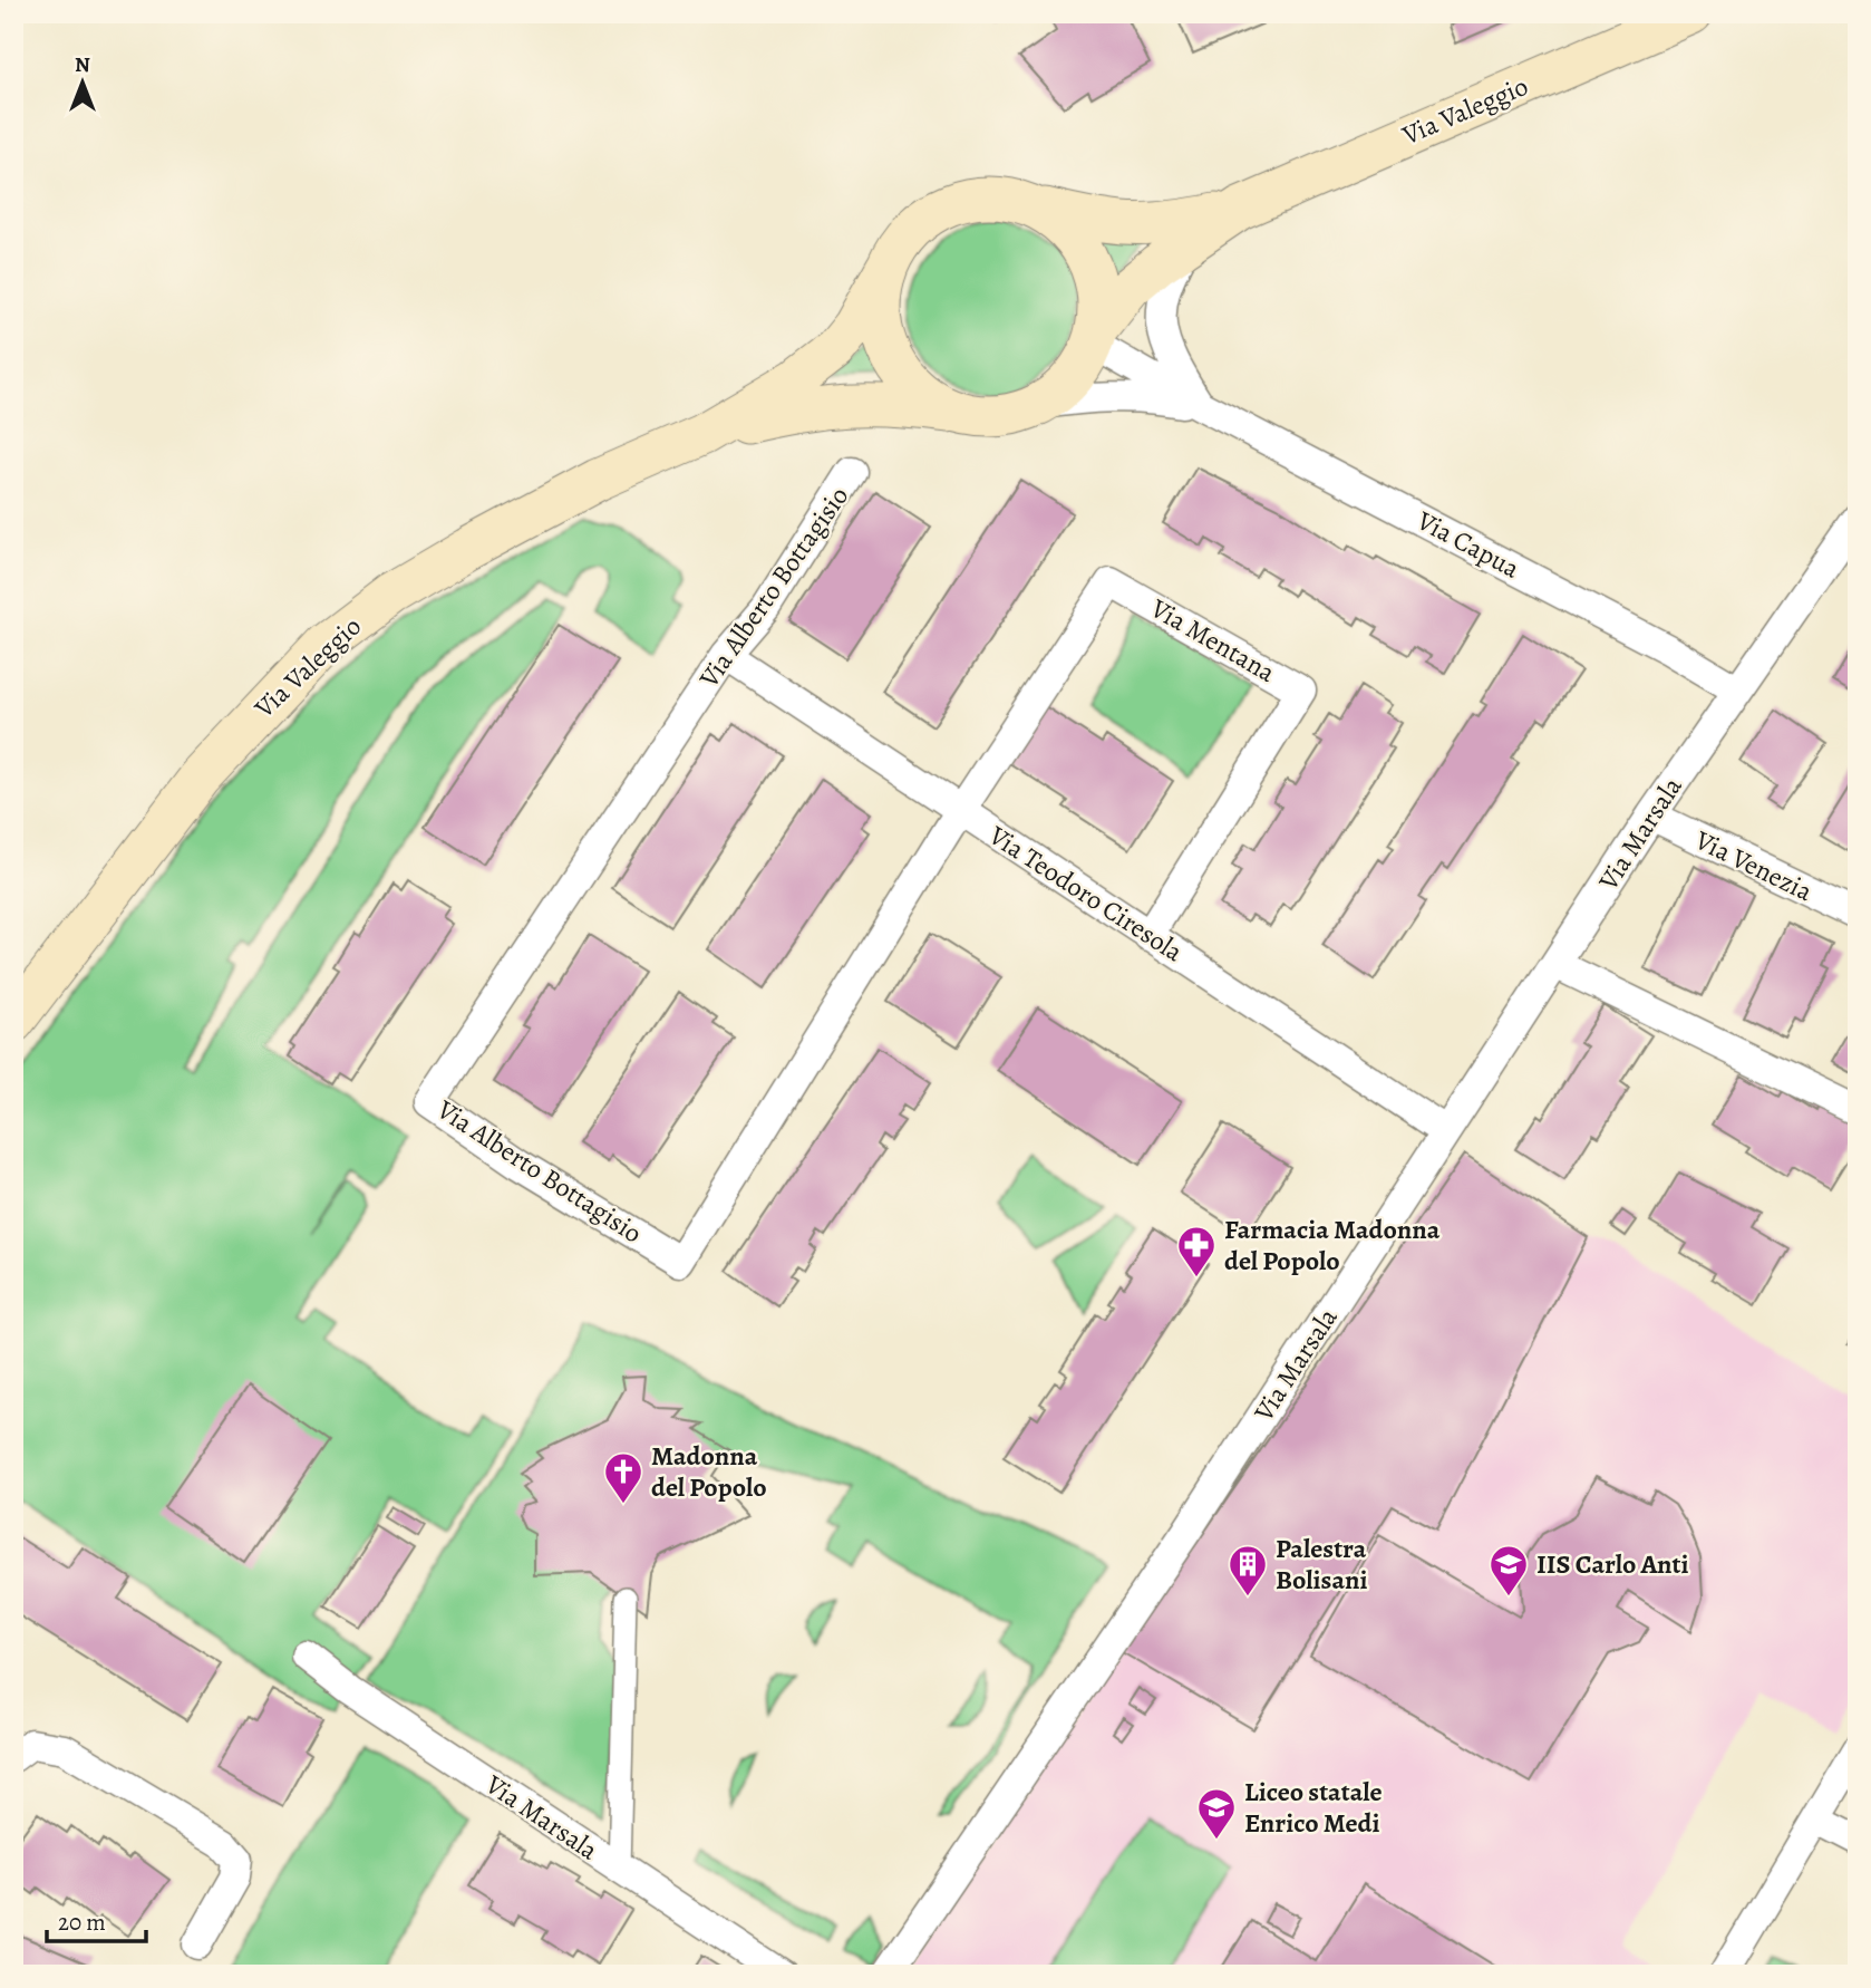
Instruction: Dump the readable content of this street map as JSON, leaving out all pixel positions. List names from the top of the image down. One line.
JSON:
{"streets":{"main road":["Via Valeggio"],"street":["Via Capua","Via Alberto Bottagisio","Via Mentana","Via Marsala","Via Venezia","Via Teodoro Ciresola"]},"crossings":[["Via Valeggio","Via Capua"],["Via Capua","Via Marsala"],["Via Alberto Bottagisio","Via Mentana"],["Via Alberto Bottagisio","Via Teodoro Ciresola"],["Via Mentana","Via Teodoro Ciresola"],["Via Marsala","Via Venezia"],["Via Marsala","Via Teodoro Ciresola"]],"places":{"pharmacy":["Farmacia Madonna del Popolo"],"church":["Madonna del Popolo"],"building":["Palestra Bolisani"],"school or university":["IIS Carlo Anti","Liceo statale Enrico Medi"]},"scale_bar":"20 m","north":"top"}
